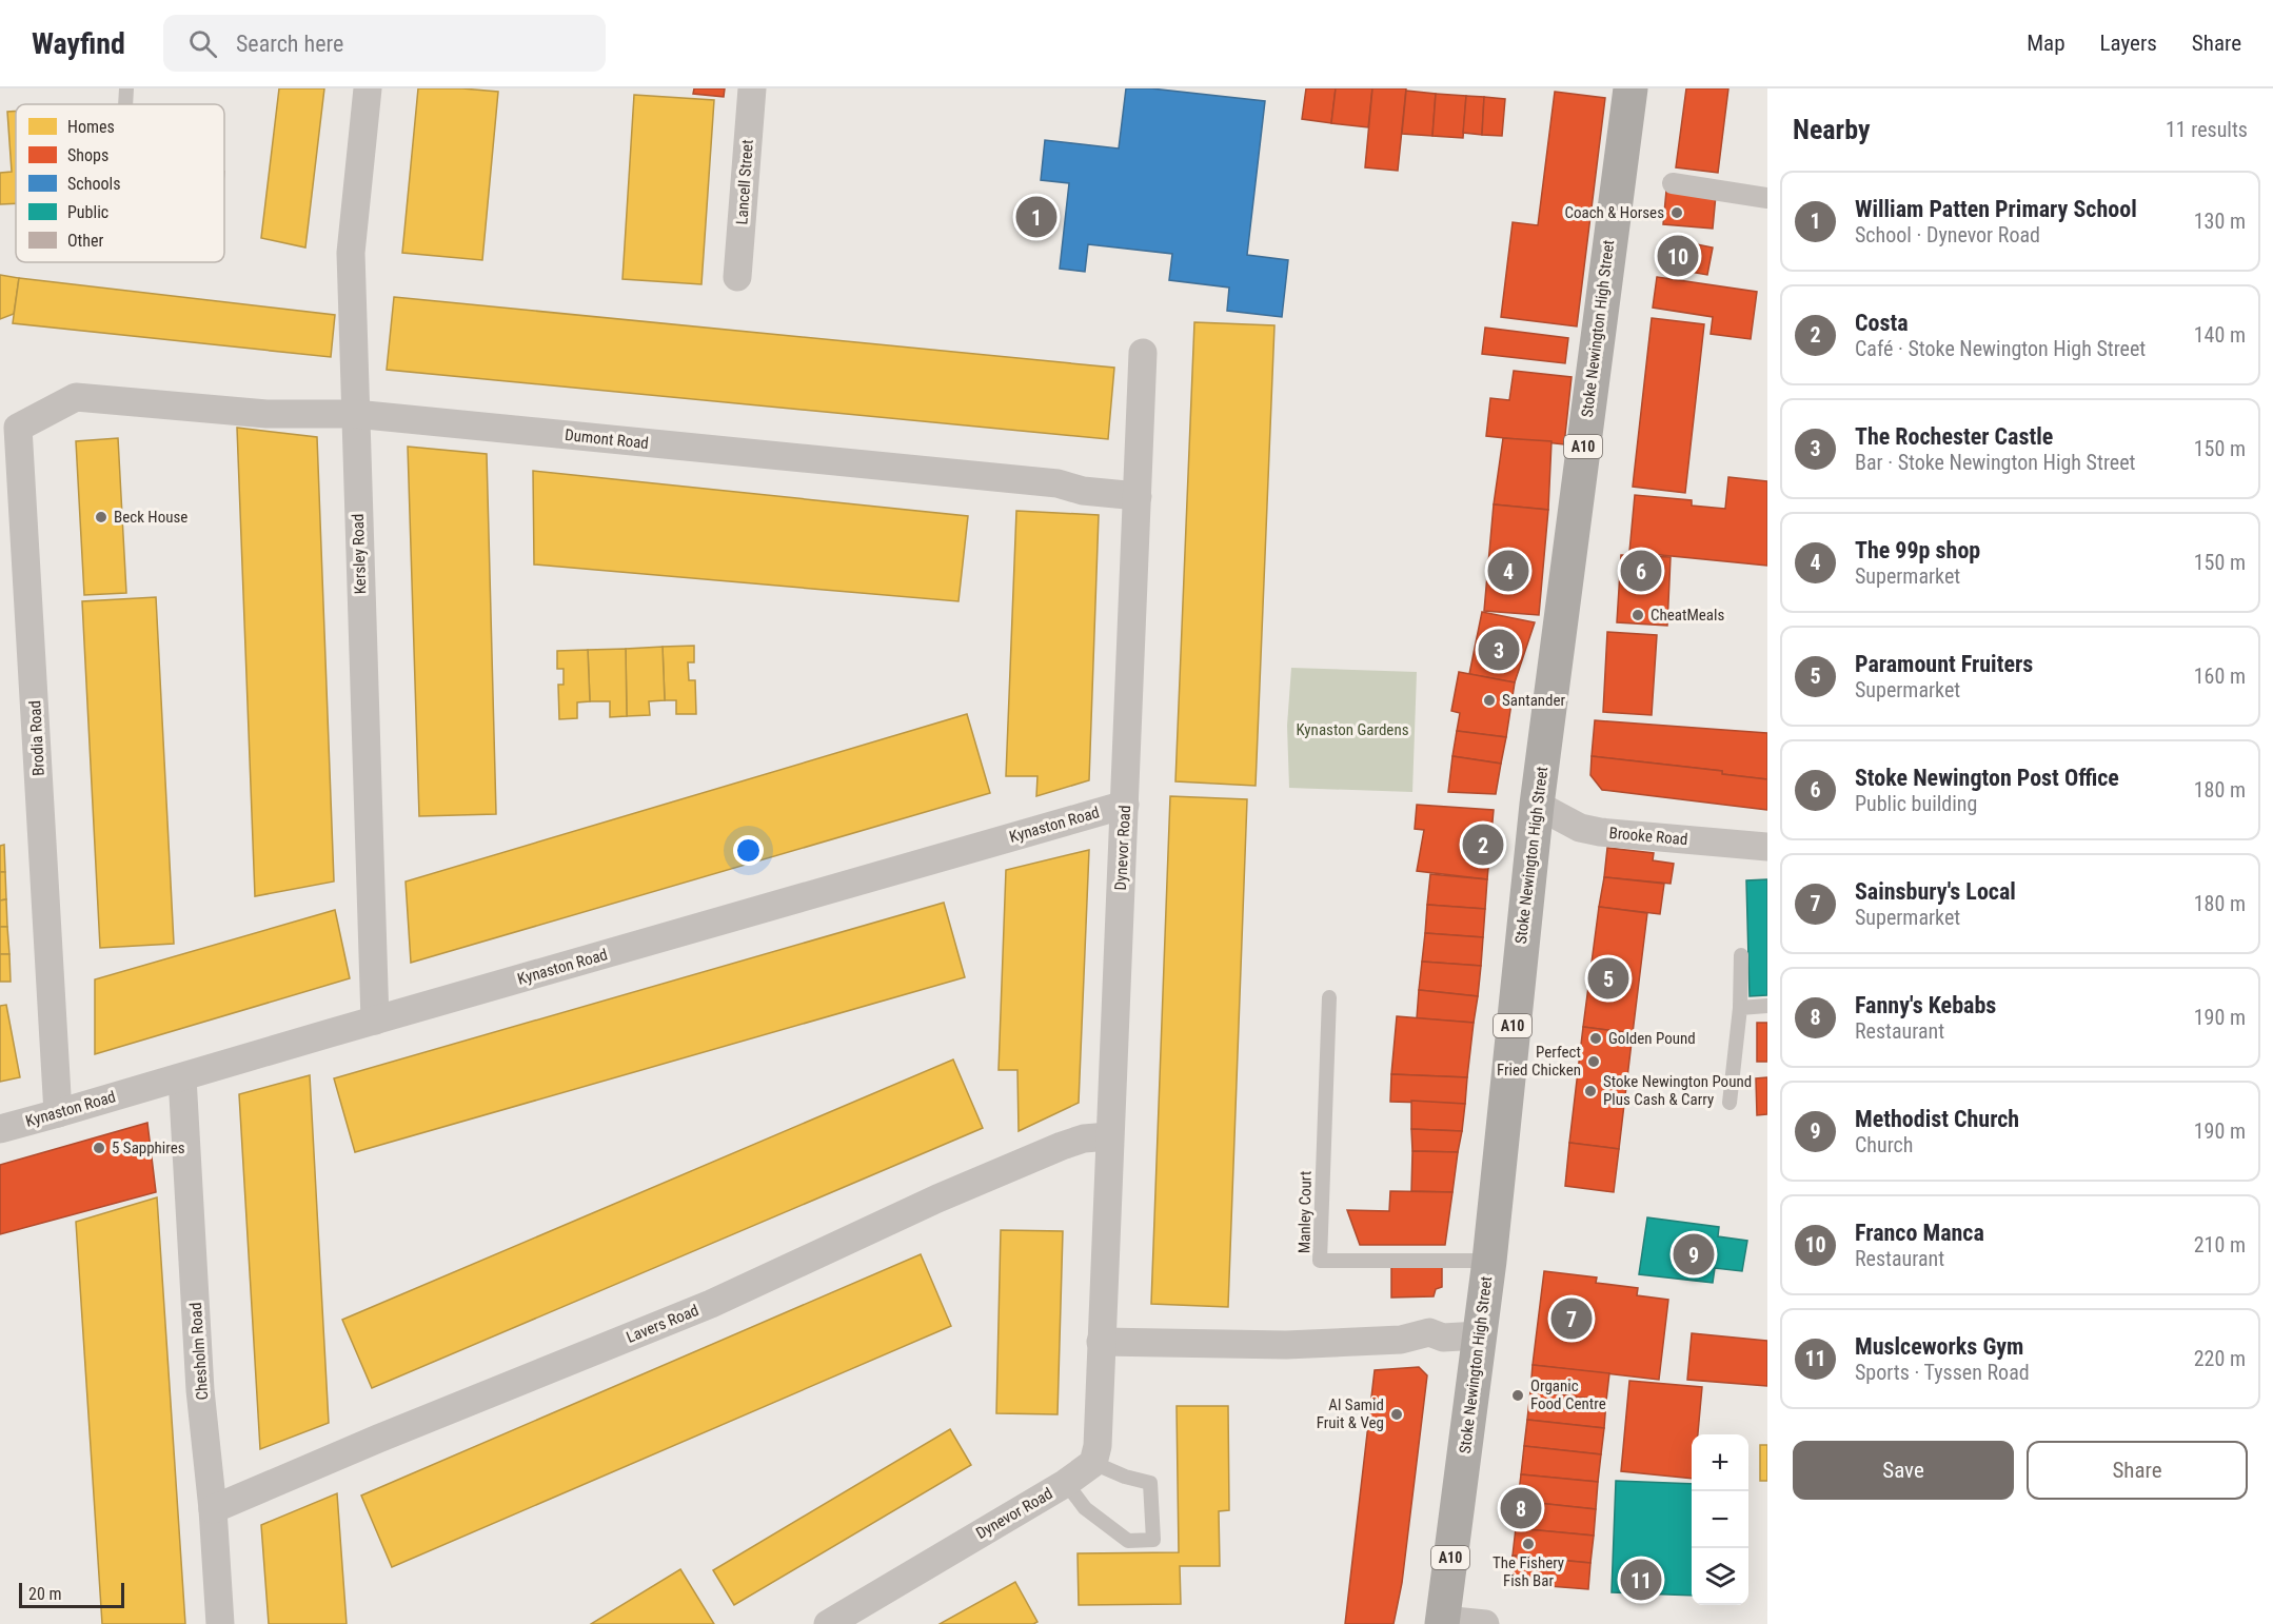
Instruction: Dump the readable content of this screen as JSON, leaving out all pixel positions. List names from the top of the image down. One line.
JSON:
{"streets":{"highway":["Stoke Newington High Street","A10"],"street":["Lancell Street","Dumont Road","Kersley Road","Brodia Road","Kynaston Road","Brooke Road","Dynevor Road","Lavers Road","Chesholm Road"],"lane":["Manley Court"]},"crossings":[["Stoke Newington High Street","Brooke Road"],["Stoke Newington High Street","Manley Court"],["Dumont Road","Kersley Road"],["Dumont Road","Brodia Road"],["Dumont Road","Dynevor Road"],["Kersley Road","Kynaston Road"],["Brodia Road","Kynaston Road"],["Kynaston Road","Dynevor Road"],["Kynaston Road","Chesholm Road"],["Dynevor Road","Lavers Road"],["Lavers Road","Chesholm Road"]],"parks":["Kynaston Gardens"],"places":["Coach & Horses","Beck House","CheatMeals","Santander","Golden Pound","Perfect Fried Chicken","Stoke Newington Pound Plus Cash & Carry","5 Sapphires","Organic Food Centre","Al Samid Fruit & Veg","The Fishery Fish Bar"],"legend":["Homes","Shops","Schools","Public","Other"],"scale_bar":"20 m","page":{"header":"Wayfind","search":"Search here","nav":["Map","Layers","Share"],"heading":["Nearby","11 results"],"list":[{"mark":"1","name":"William Patten Primary School","note":"School · Dynevor Road","value":"130 m"},{"mark":"2","name":"Costa","note":"Café · Stoke Newington High Street","value":"140 m"},{"mark":"3","name":"The Rochester Castle","note":"Bar · Stoke Newington High Street","value":"150 m"},{"mark":"4","name":"The 99p shop","note":"Supermarket","value":"150 m"},{"mark":"5","name":"Paramount Fruiters","note":"Supermarket","value":"160 m"},{"mark":"6","name":"Stoke Newington Post Office","note":"Public building","value":"180 m"},{"mark":"7","name":"Sainsbury's Local","note":"Supermarket","value":"180 m"},{"mark":"8","name":"Fanny's Kebabs","note":"Restaurant","value":"190 m"},{"mark":"9","name":"Methodist Church","note":"Church","value":"190 m"},{"mark":"10","name":"Franco Manca","note":"Restaurant","value":"210 m"},{"mark":"11","name":"Muslceworks Gym","note":"Sports · Tyssen Road","value":"220 m"}],"pins":["1","10","4","6","3","2","5","9","7","8","11"],"buttons":["Save","Share"],"map_buttons":["+","−"],"scale":"20 m"}}
